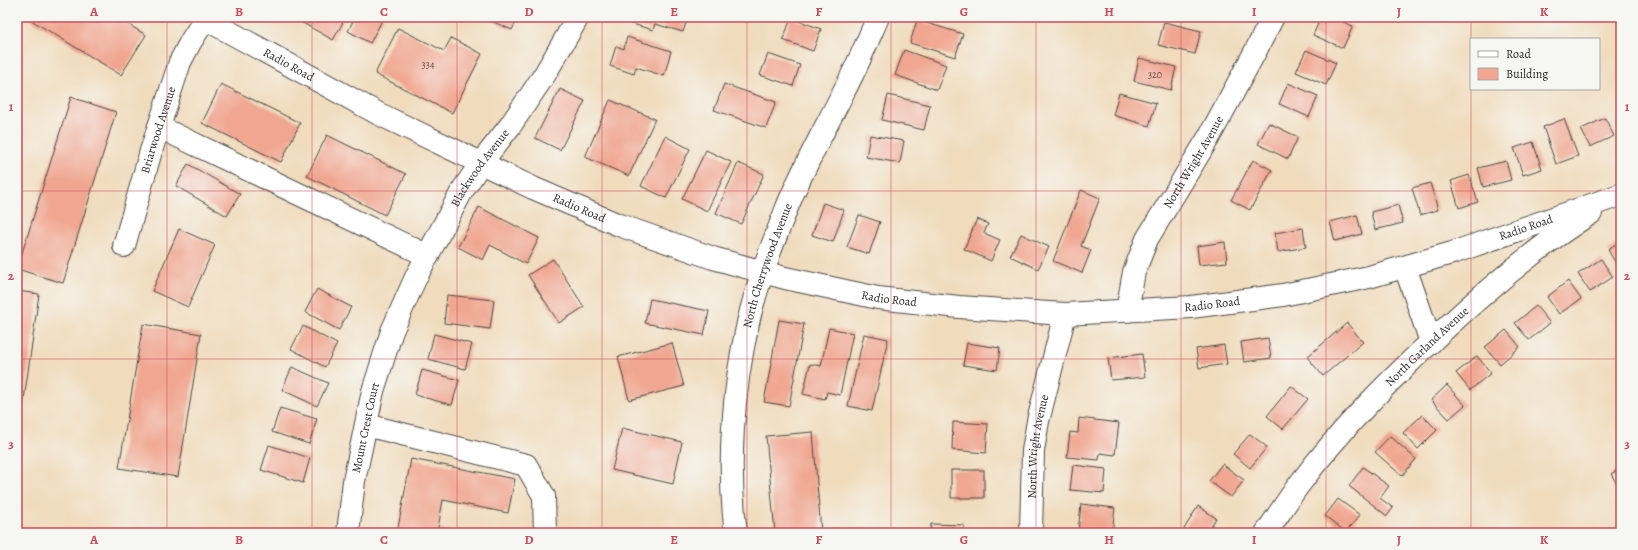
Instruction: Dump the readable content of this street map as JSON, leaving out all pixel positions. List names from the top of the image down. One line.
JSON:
{"streets":{"street":["Radio Road","Briarwood Avenue","North Wright Avenue","Blackwood Avenue","North Cherrywood Avenue","North Garland Avenue","Mount Crest Court"]},"crossings":[["Radio Road","Briarwood Avenue"],["Radio Road","North Wright Avenue"],["Radio Road","Blackwood Avenue"],["Radio Road","North Cherrywood Avenue"],["Radio Road","North Garland Avenue"],["Blackwood Avenue","Mount Crest Court"]],"house_numbers":["334","320"],"legend":["Road","Building"],"grid":{"columns":["A","B","C","D","E","F","G","H","I","J","K"],"rows":["1","2","3"]}}
